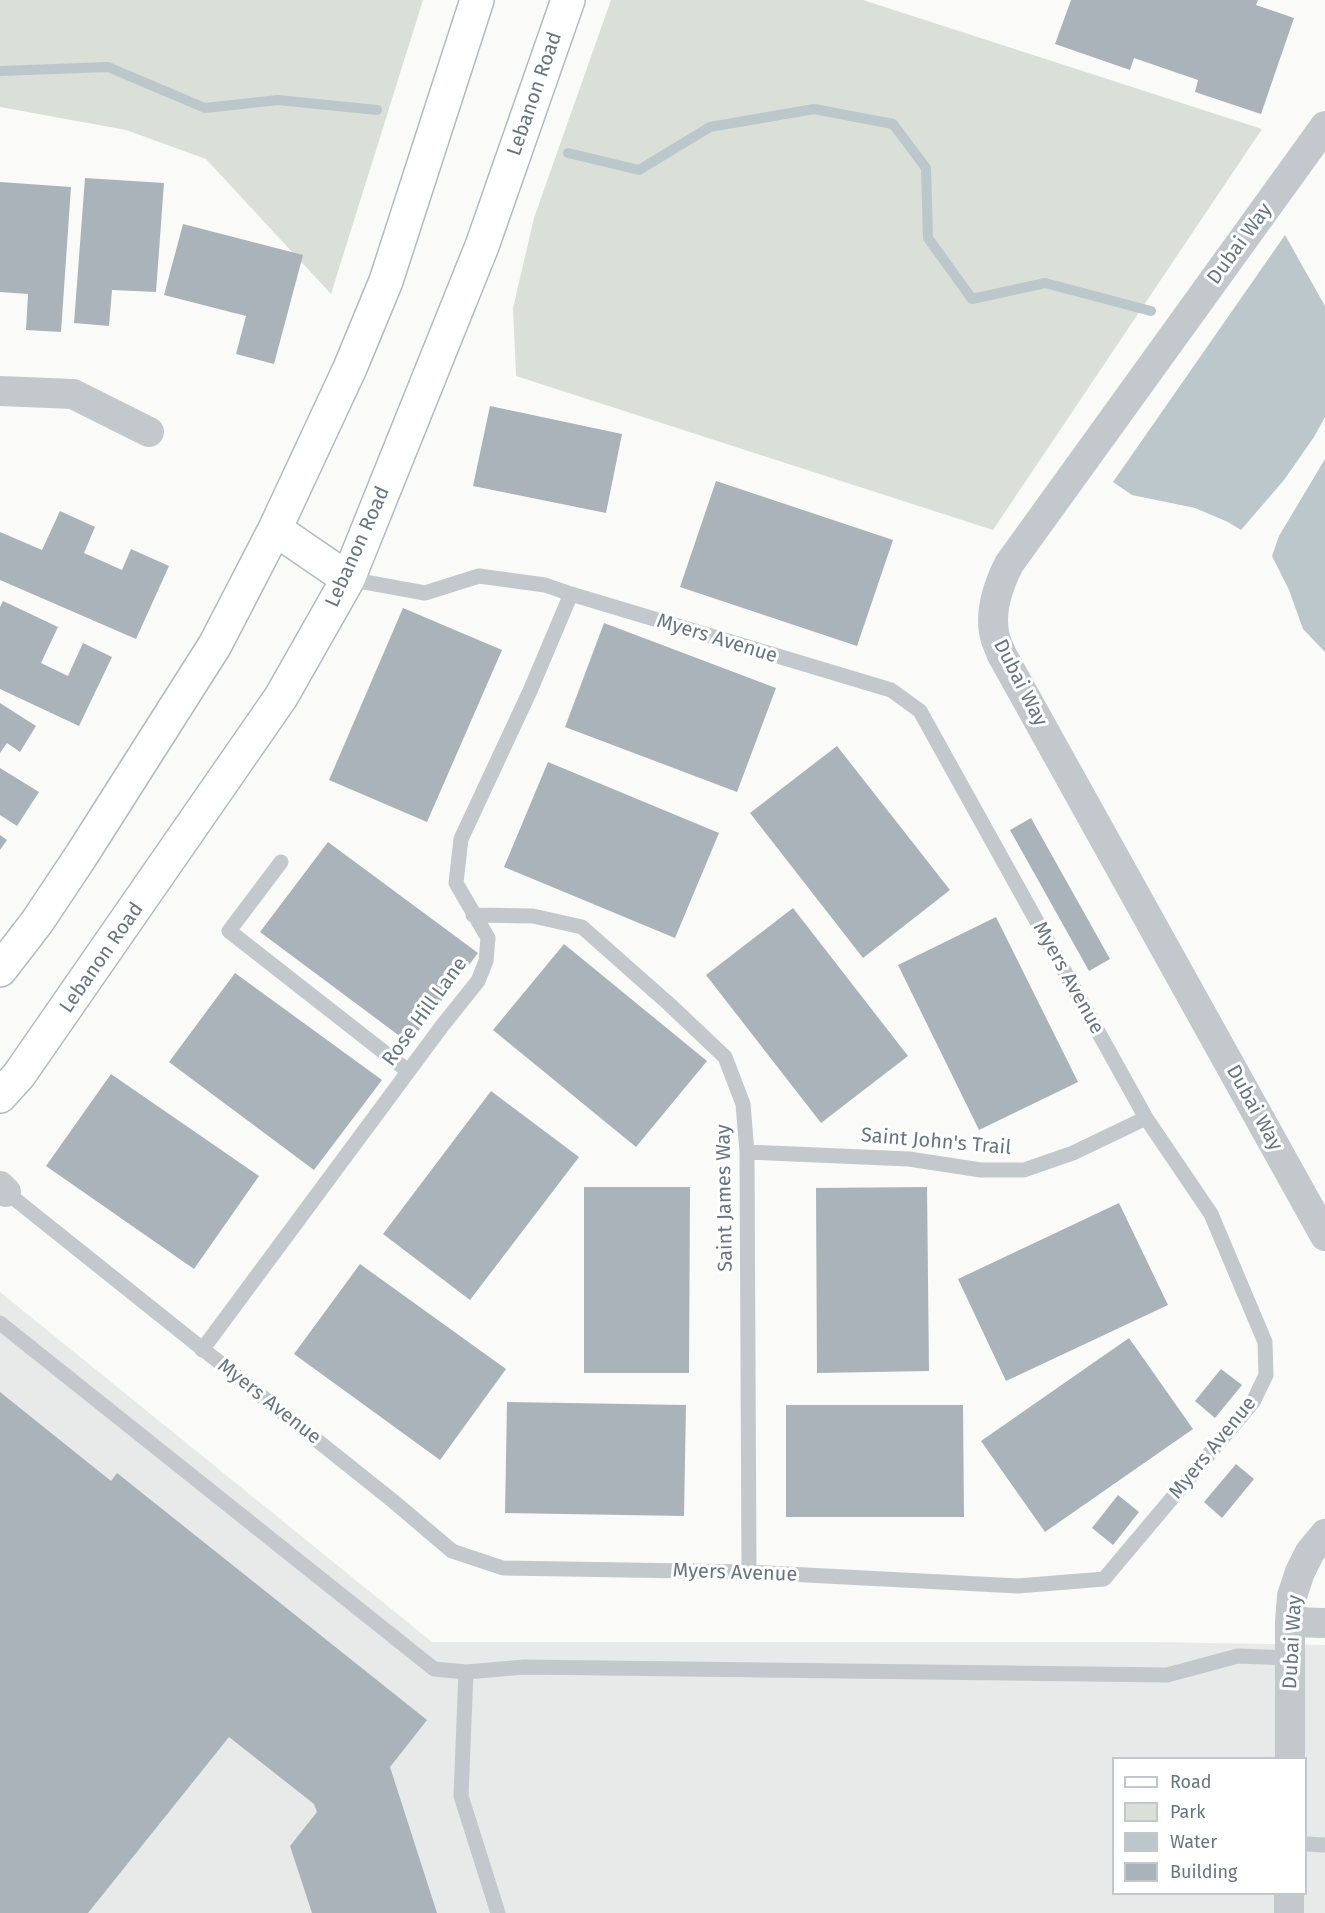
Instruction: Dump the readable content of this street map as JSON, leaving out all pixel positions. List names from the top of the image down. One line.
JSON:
{"streets":{"main road":["Lebanon Road"],"street":["Dubai Way"],"lane":["Myers Avenue","Rose Hill Lane","Saint John's Trail","Saint James Way"]},"crossings":[["Lebanon Road","Myers Avenue"],["Myers Avenue","Rose Hill Lane"],["Myers Avenue","Saint John's Trail"],["Myers Avenue","Saint James Way"],["Rose Hill Lane","Saint James Way"],["Saint John's Trail","Saint James Way"]],"legend":["Road","Park","Water","Building"]}
